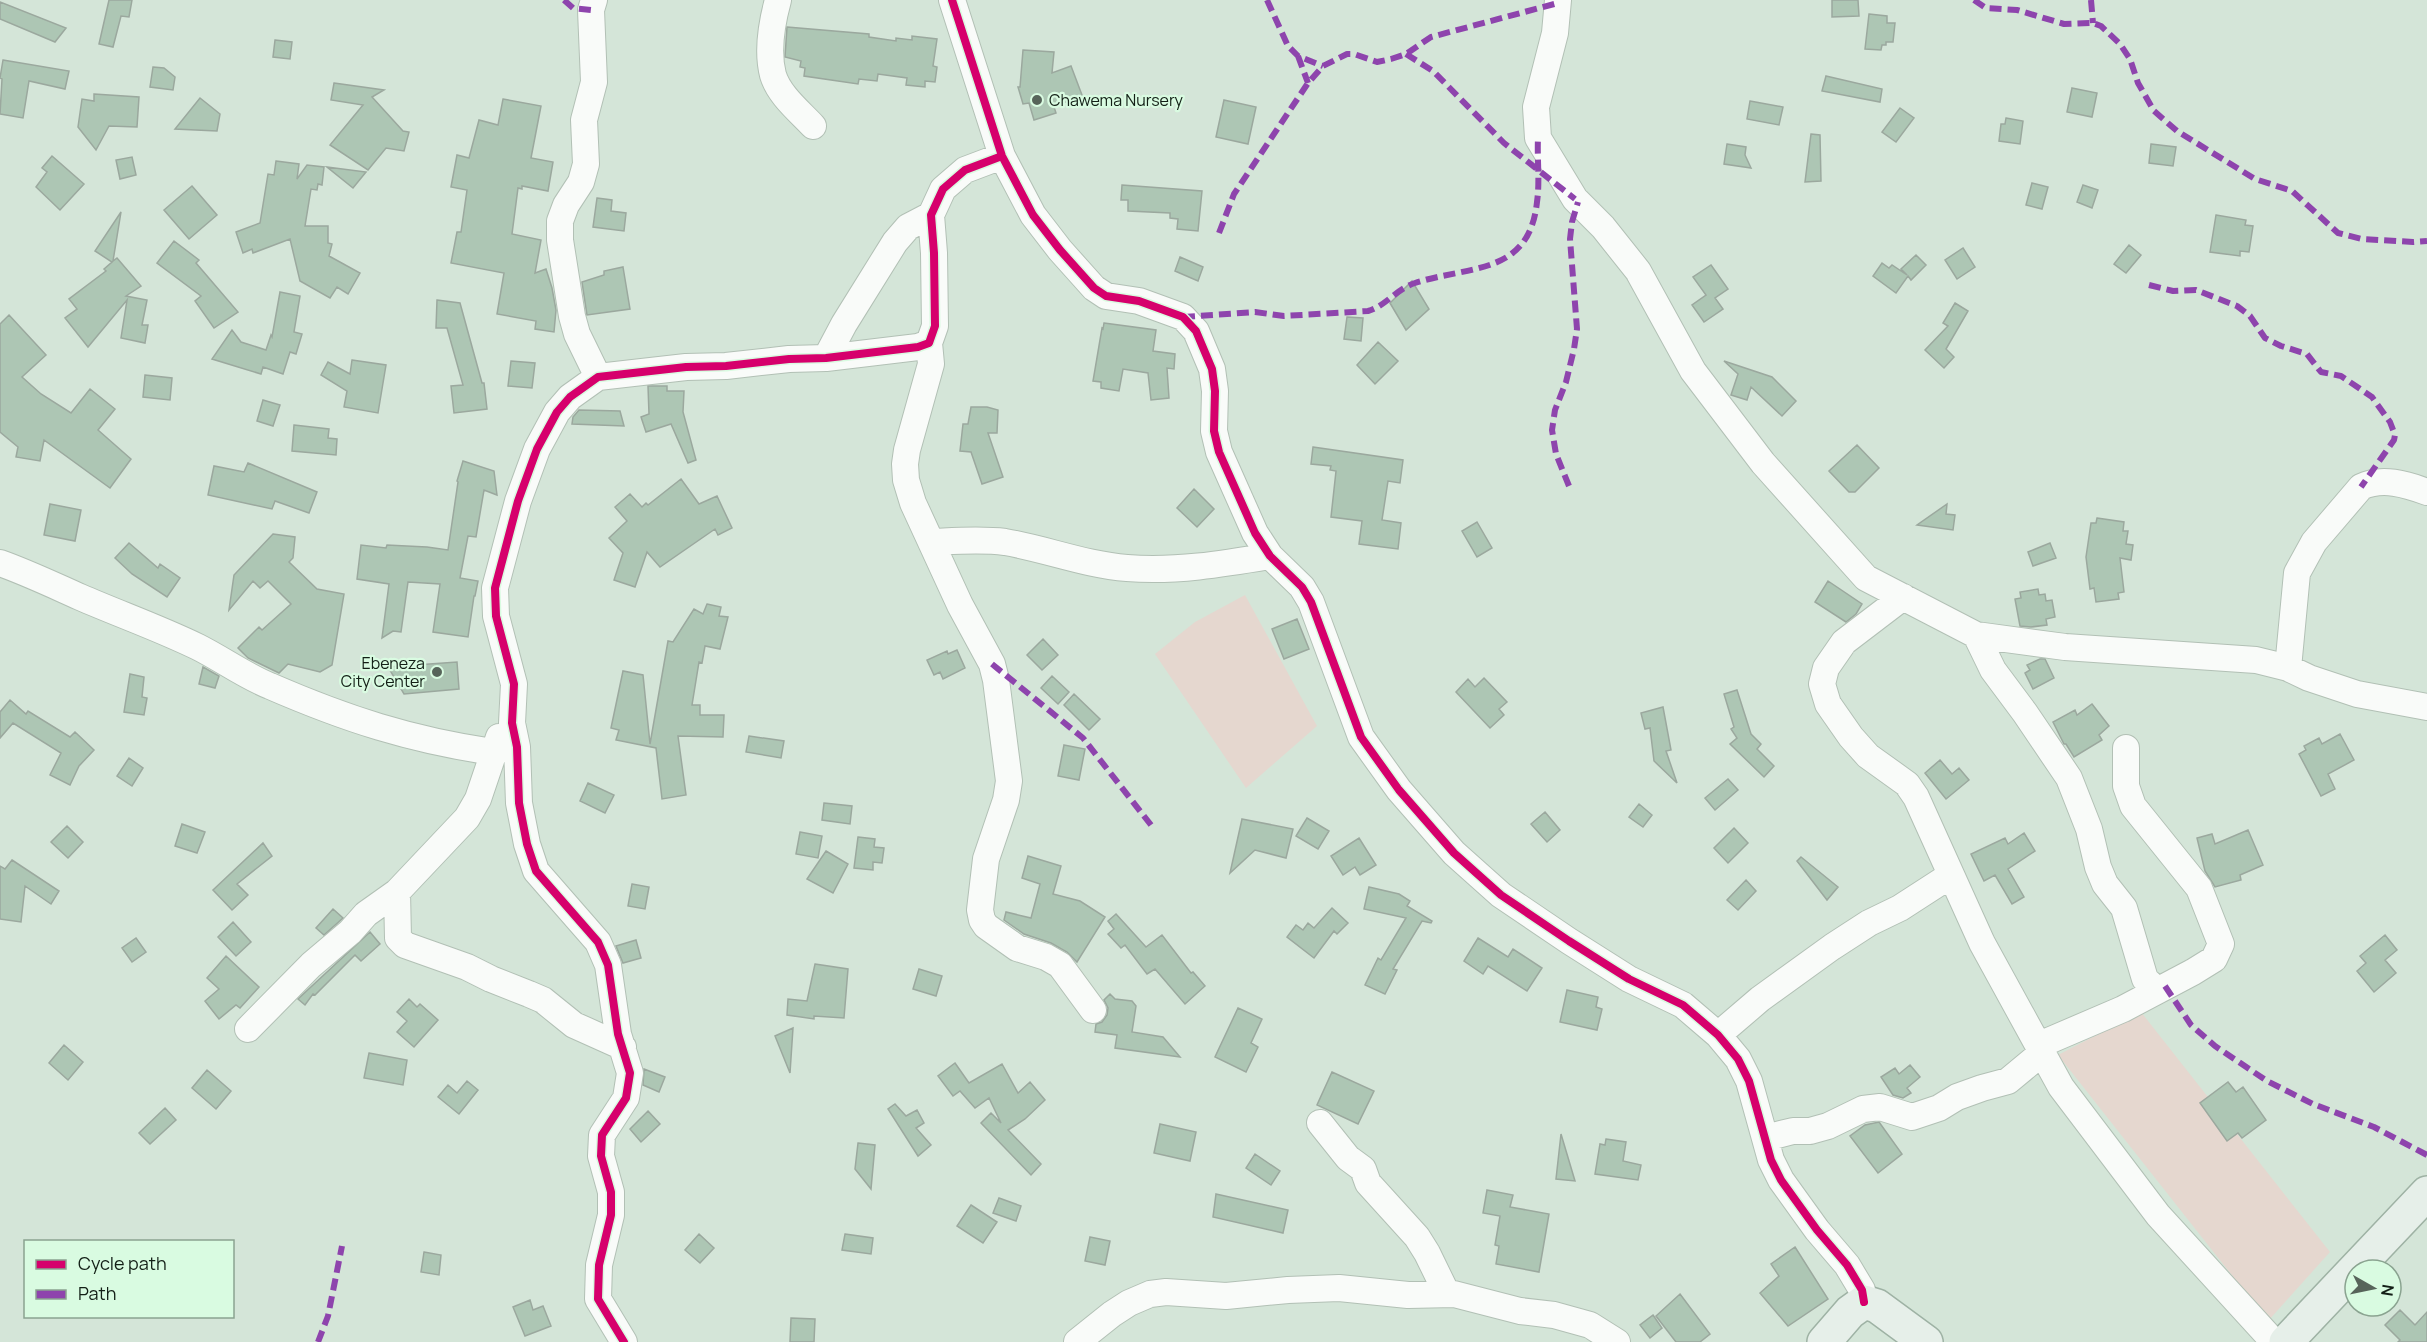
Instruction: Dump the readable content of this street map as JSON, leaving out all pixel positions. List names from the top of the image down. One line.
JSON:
{"places":["Chawema Nursery","Ebeneza City Center"],"legend":["Cycle path","Path"],"north":"right"}
